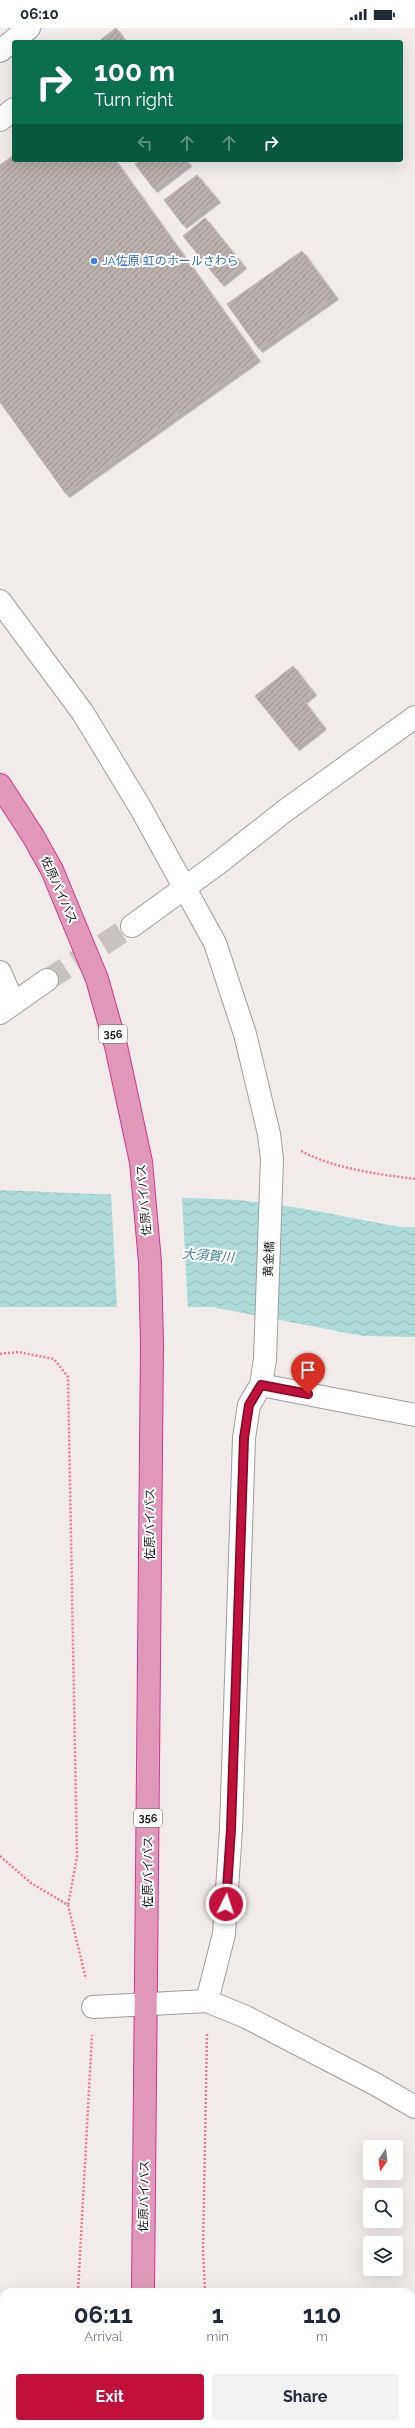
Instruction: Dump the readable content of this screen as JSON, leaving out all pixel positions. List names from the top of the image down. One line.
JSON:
{"streets":{"highway":["佐原バイパス","356"],"street":["黄金橋"]},"water":["大須賀川"],"places":["JA佐原 虹のホールさわら"],"north":"bottom","page":{"status":"06:10","turn":["100 m","Turn right"],"eta":["06:11","Arrival","1","min","110","m"],"buttons":["Exit","Share"]}}
